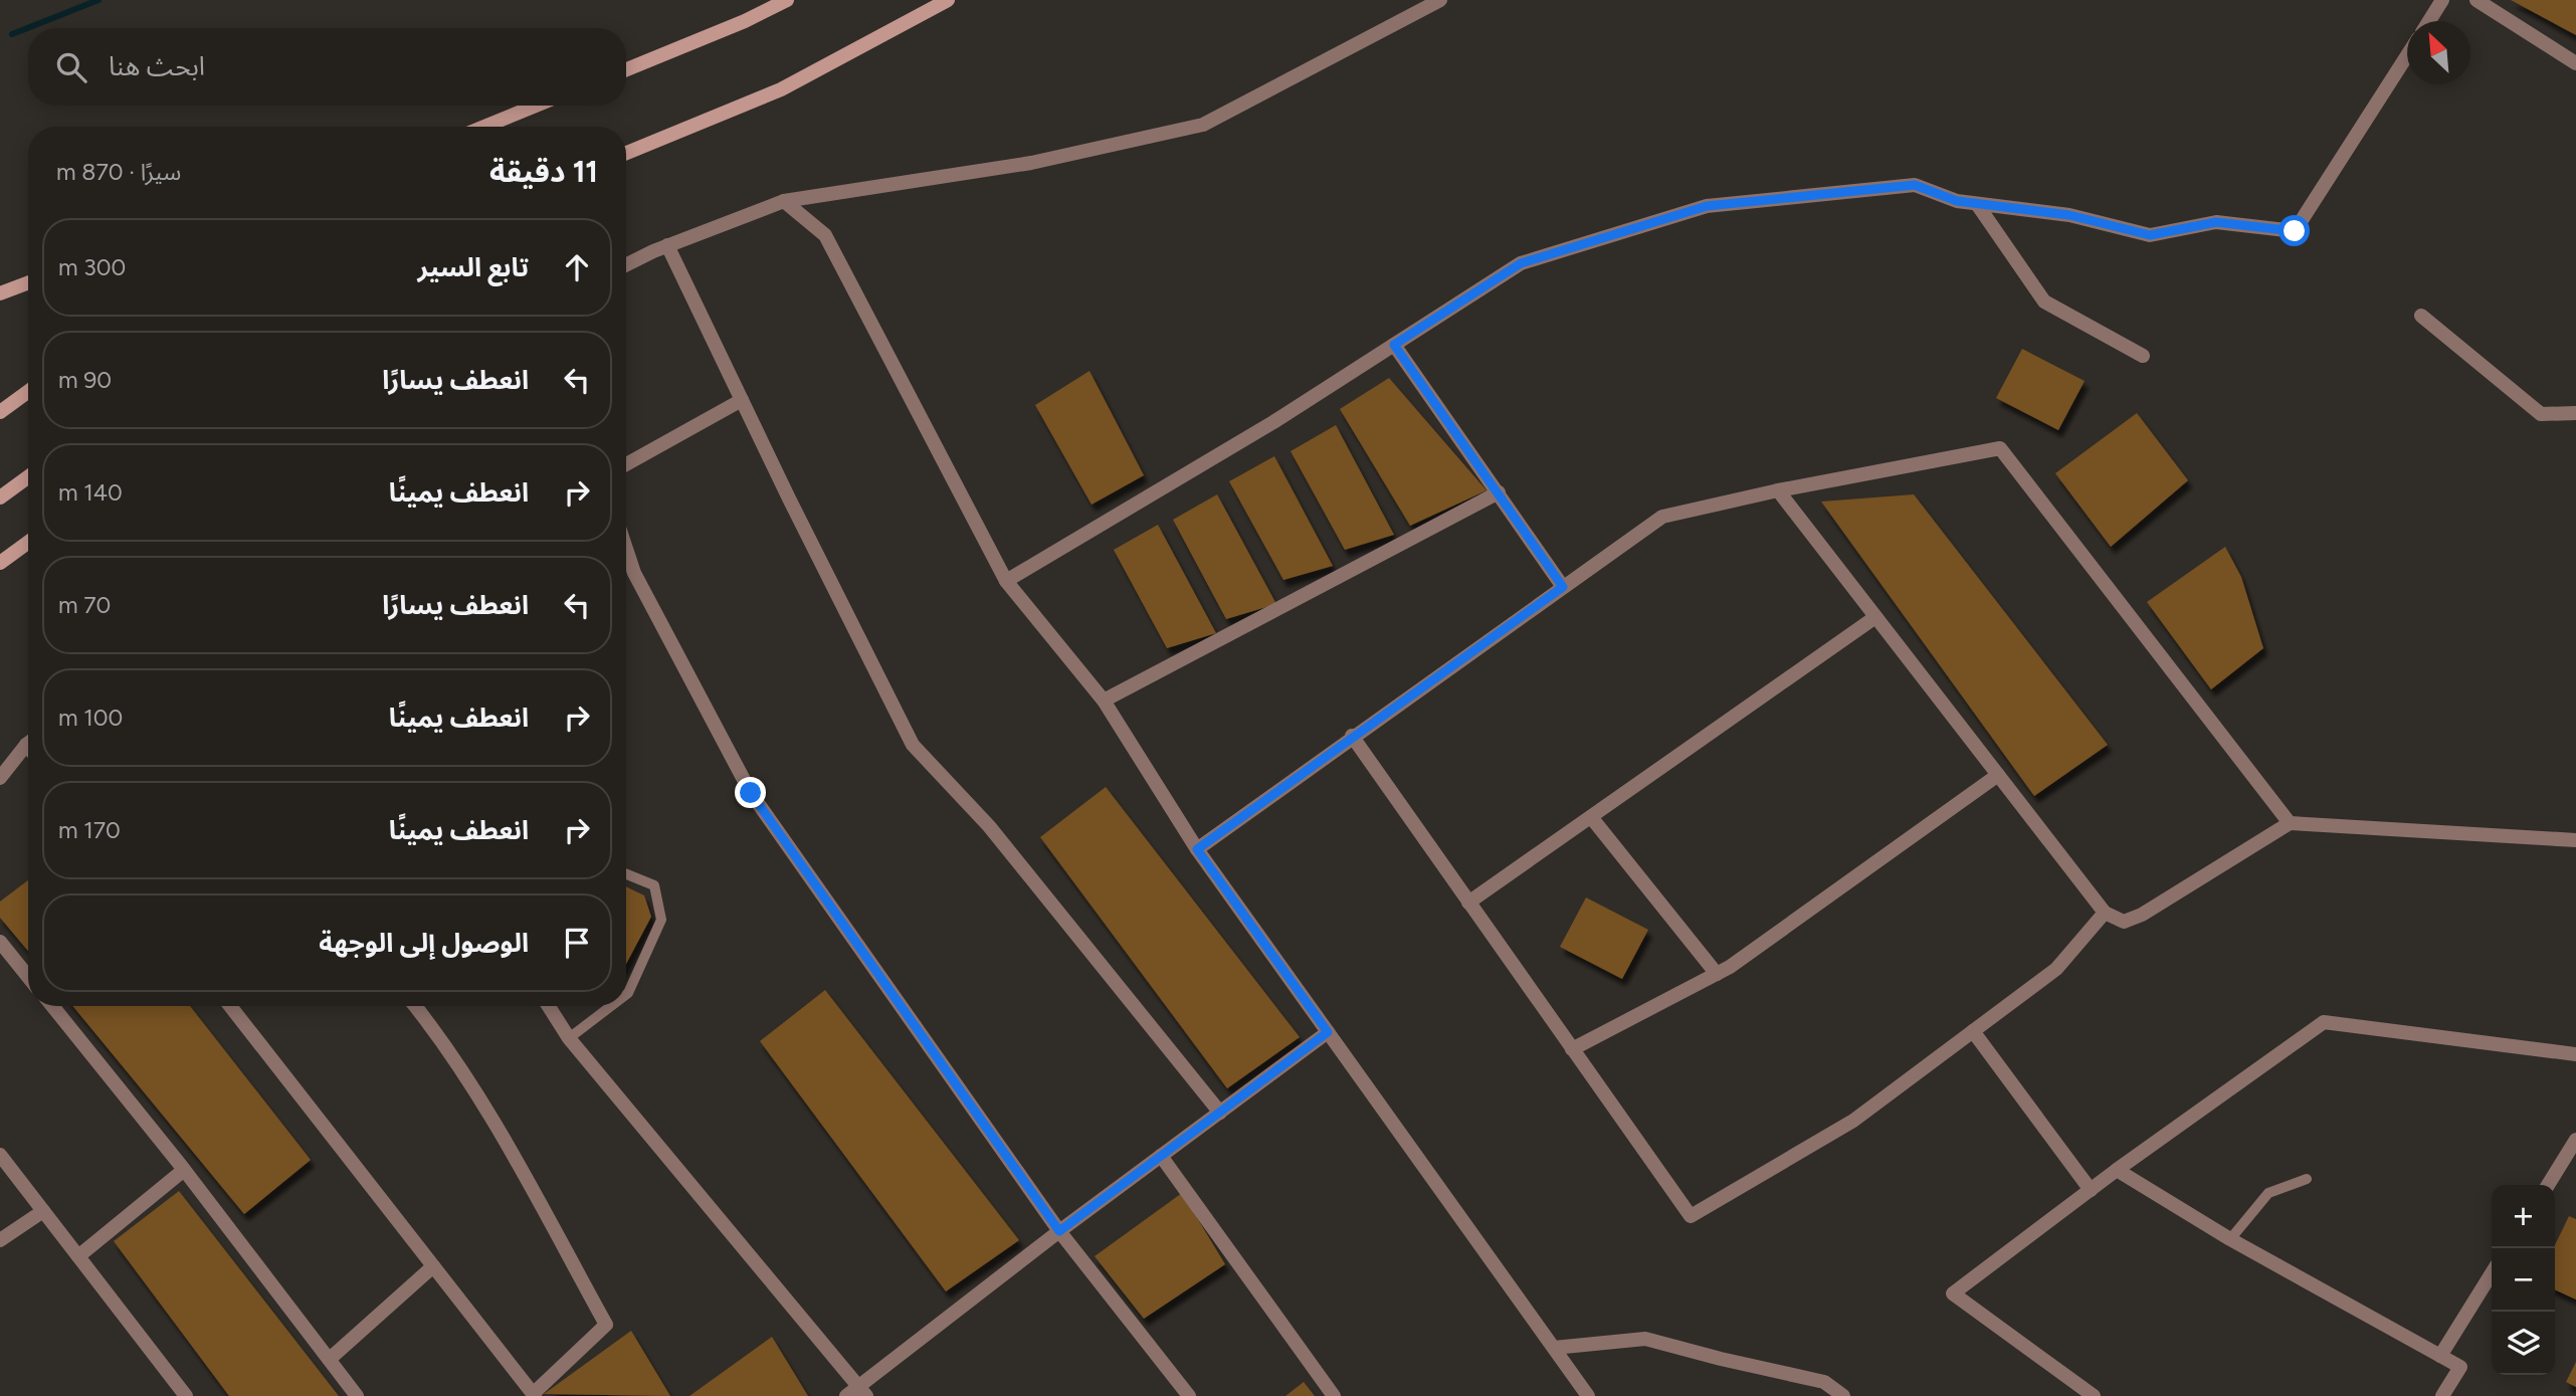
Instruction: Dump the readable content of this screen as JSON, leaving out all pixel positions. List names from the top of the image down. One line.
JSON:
{"north":"top left","page":{"search":"ابحث هنا","heading":["11 دقيقة","سيرًا · 870 m"],"list":[["تابع السير","300 m"],["انعطف يسارًا","90 m"],["انعطف يمينًا","140 m"],["انعطف يسارًا","70 m"],["انعطف يمينًا","100 m"],["انعطف يمينًا","170 m"],"الوصول إلى الوجهة"],"map_buttons":["+","−"]}}
